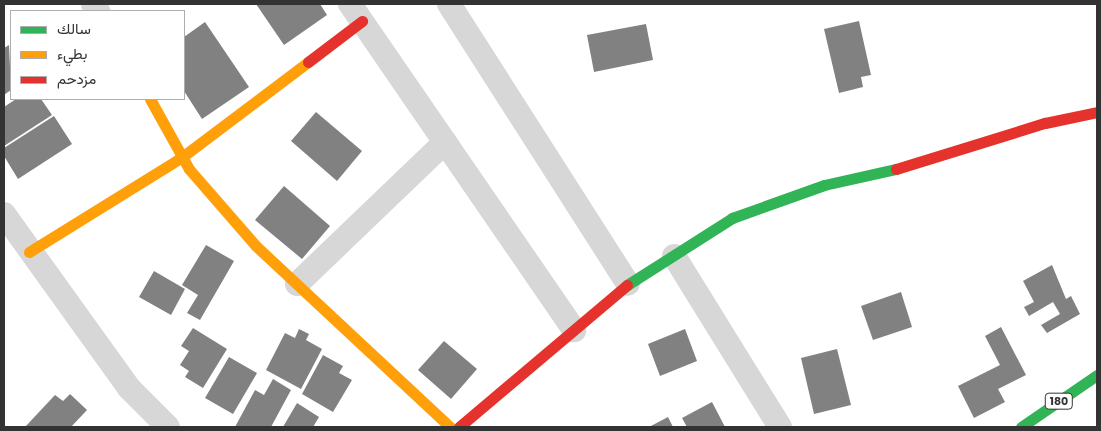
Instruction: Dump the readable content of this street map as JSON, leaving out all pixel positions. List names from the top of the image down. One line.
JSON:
{"streets":{"main road":["180"]},"legend":["سالك","بطيء","مزدحم"]}
